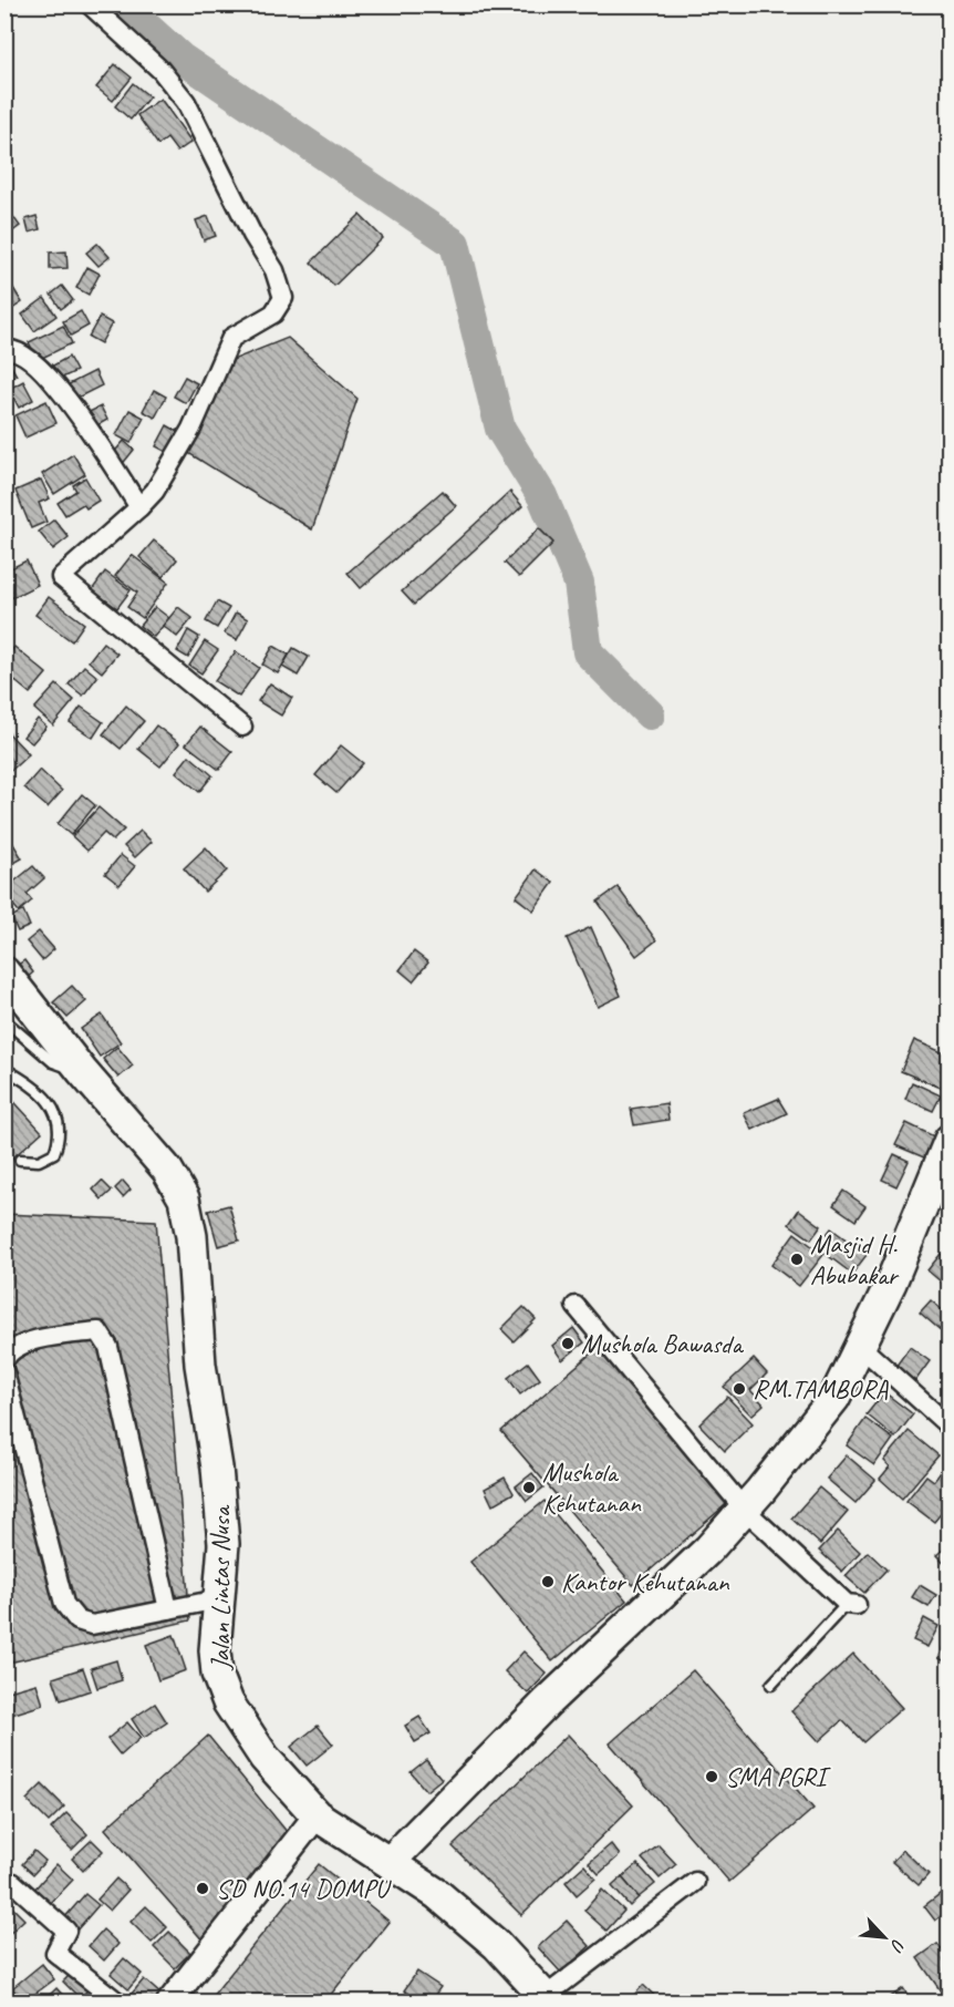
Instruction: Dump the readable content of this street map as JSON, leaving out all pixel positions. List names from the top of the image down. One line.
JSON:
{"streets":{"highway":["Jalan Lintas Nusa"]},"places":["Masjid H. Abubakar","Mushola Bawasda","RM.TAMBORA","Mushola Kehutanan","Kantor Kehutanan","SMA PGRI","SD NO.14 DOMPU"],"north":"bottom right"}
